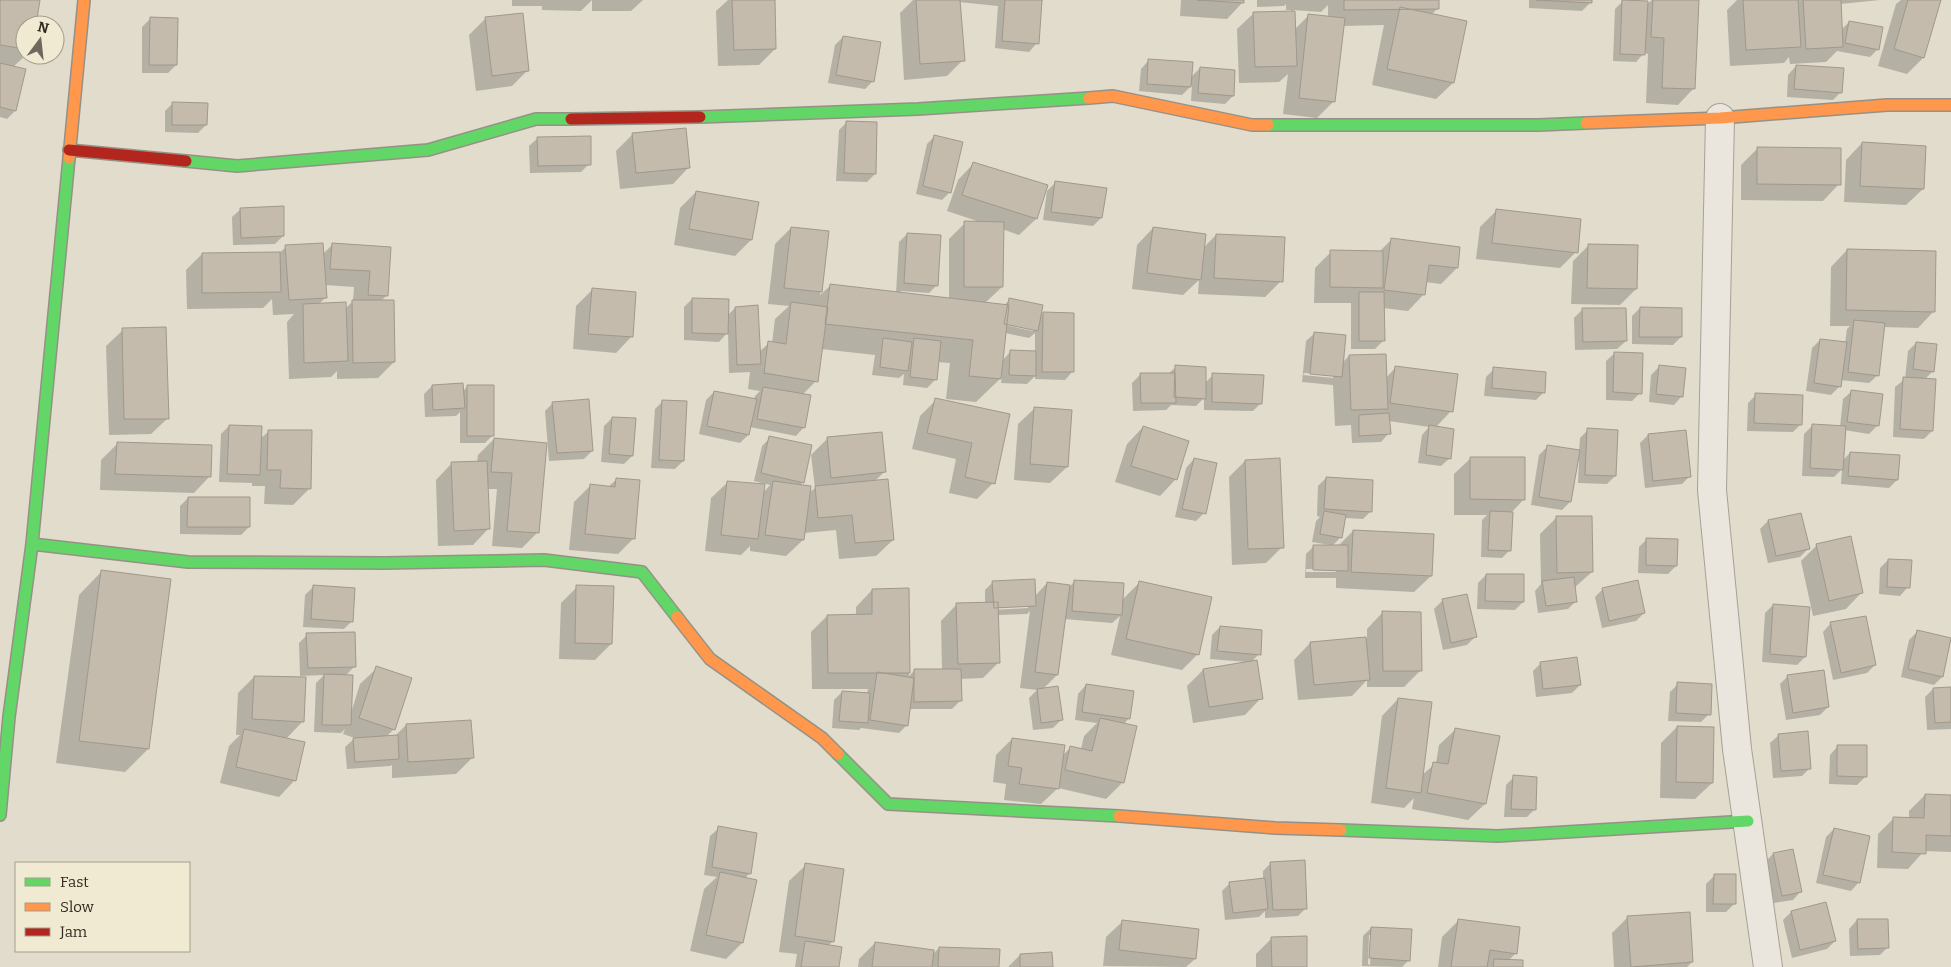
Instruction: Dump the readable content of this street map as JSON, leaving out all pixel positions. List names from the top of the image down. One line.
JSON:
{"legend":["Fast","Slow","Jam"],"north":"top"}
